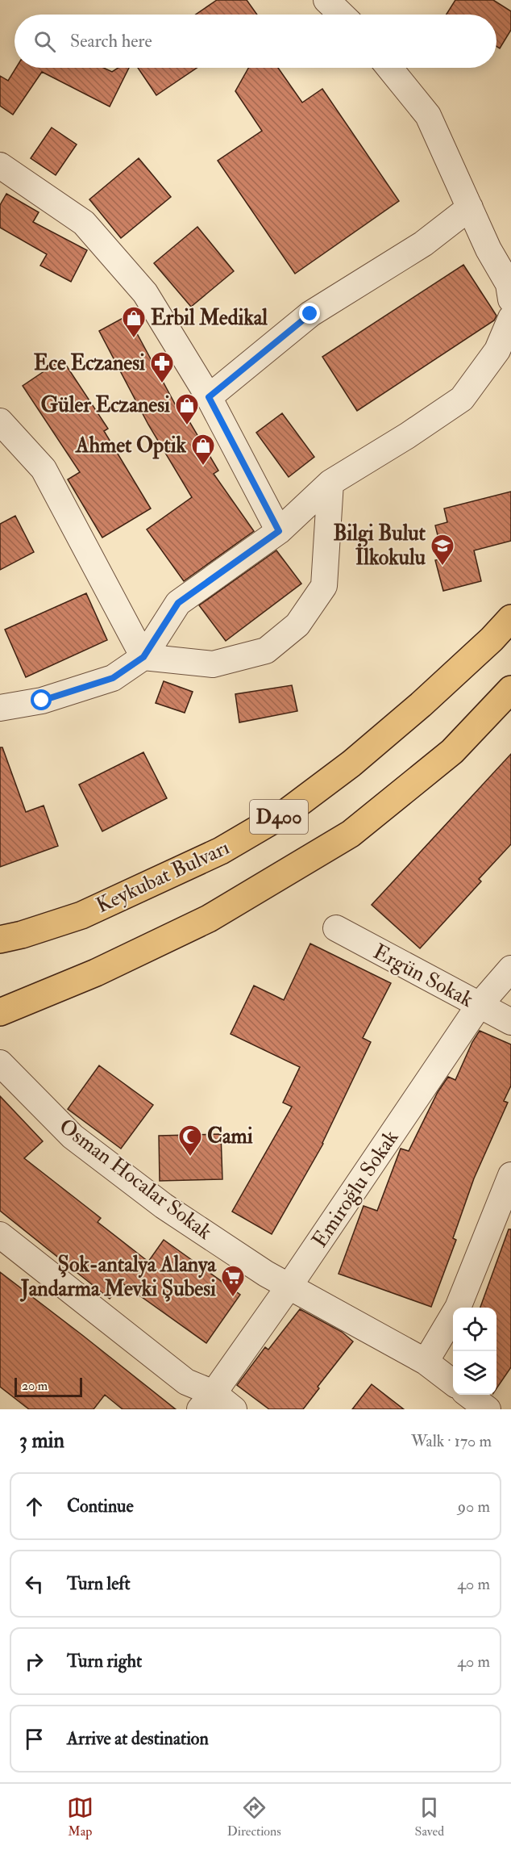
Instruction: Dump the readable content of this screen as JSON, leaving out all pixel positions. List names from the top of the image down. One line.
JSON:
{"streets":{"highway":["D400","Keykubat Bulvarı"],"street":["Ergün Sokak","Osman Hocalar Sokak","Emiroğlu Sokak"]},"crossings":[["Ergün Sokak","Emiroğlu Sokak"],["Osman Hocalar Sokak","Emiroğlu Sokak"]],"places":{"shop":["Erbil Medikal","Güler Eczanesi","Ahmet Optik"],"pharmacy":["Ece Eczanesi"],"school or university":["Bilgi Bulut İlkokulu"],"mosque":["Cami"],"supermarket":["Şok-antalya Alanya Jandarma Mevki Şubesi"]},"scale_bar":"20 m","page":{"search":"Search here","scale":"20 m","heading":["3 min","Walk · 170 m"],"list":[["Continue","90 m"],["Turn left","40 m"],["Turn right","40 m"],"Arrive at destination"],"nav":["Map","Directions","Saved"]}}
